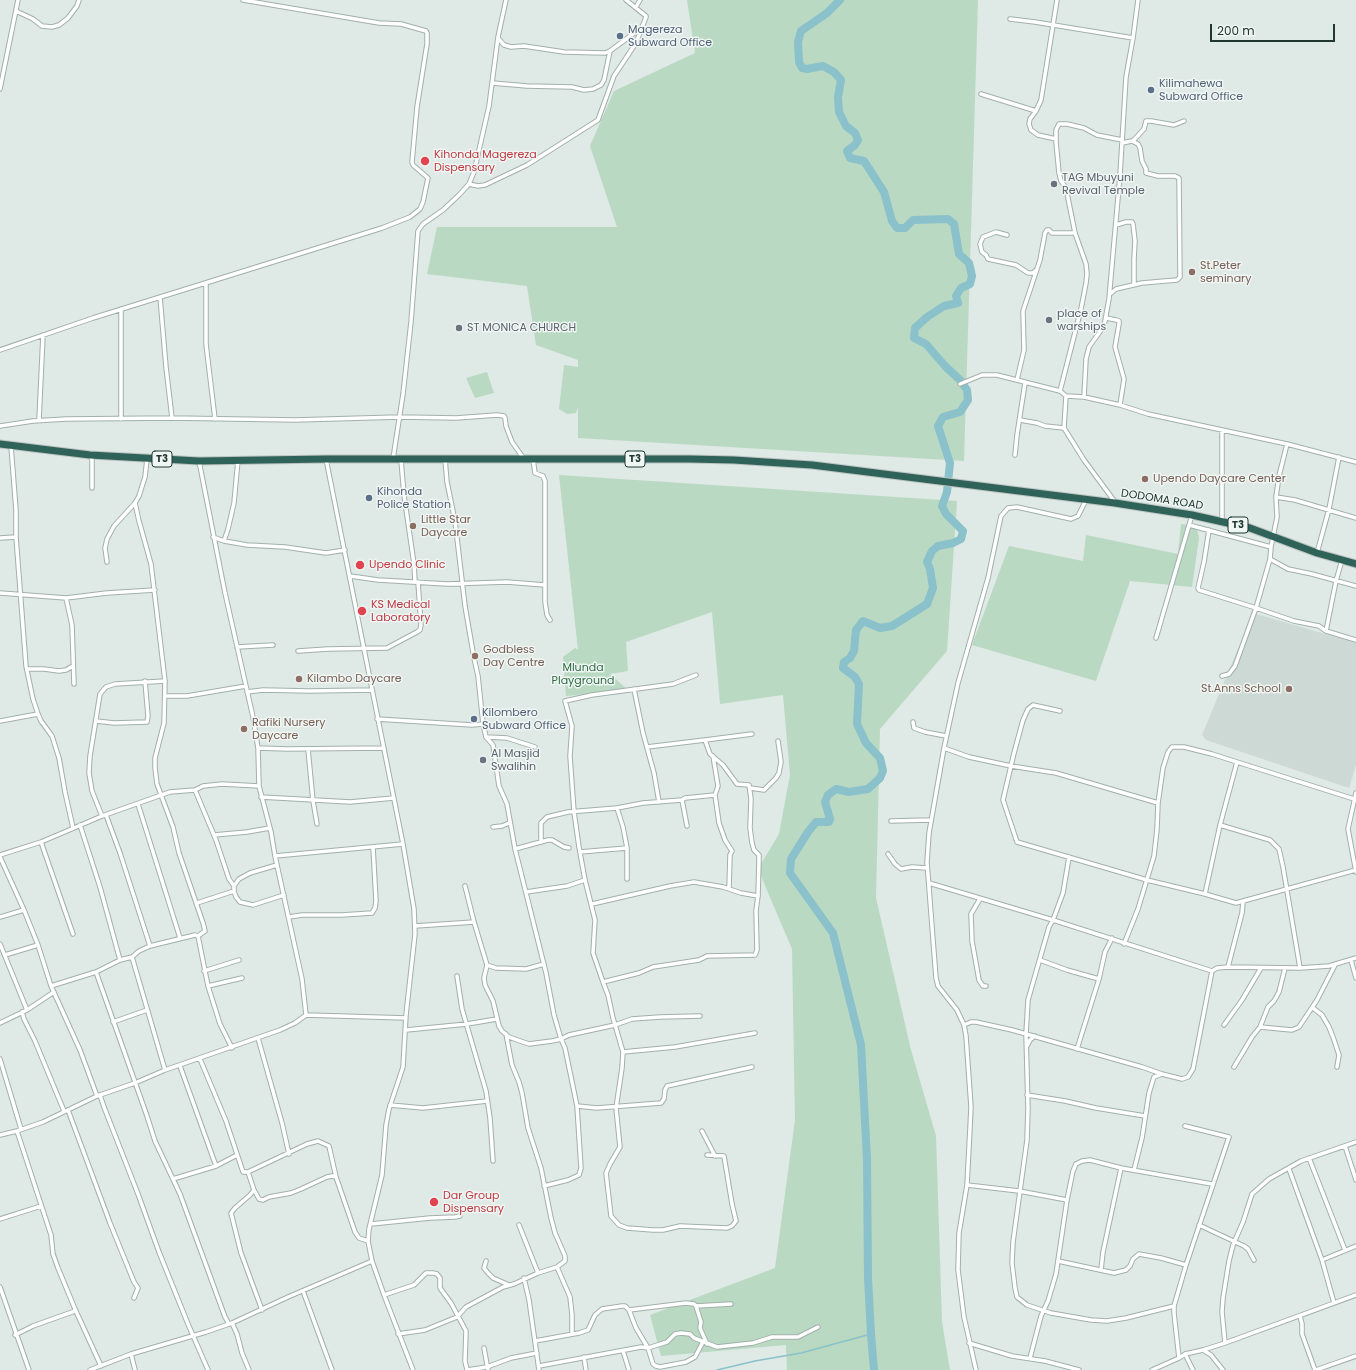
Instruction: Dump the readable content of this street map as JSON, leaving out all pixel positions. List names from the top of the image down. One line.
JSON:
{"streets":{"highway":["T3","DODOMA ROAD"]},"crossings":[["T3","DODOMA ROAD"]],"parks":["Mlunda Playground"],"places":["Magereza Subward Office","Kilimahewa Subward Office","Kihonda Magereza Dispensary","TAG Mbuyuni Revival Temple","St.Peter seminary","place of warships","ST MONICA CHURCH","Upendo Daycare Center","Kihonda Police Station","Little Star Daycare","Upendo Clinic","KS Medical Laboratory","Godbless Day Centre","Kilambo Daycare","St.Anns School","Kilombero Subward Office","Rafiki Nursery Daycare","Al Masjid Swalihin","Dar Group Dispensary"],"scale_bar":"200 m"}
